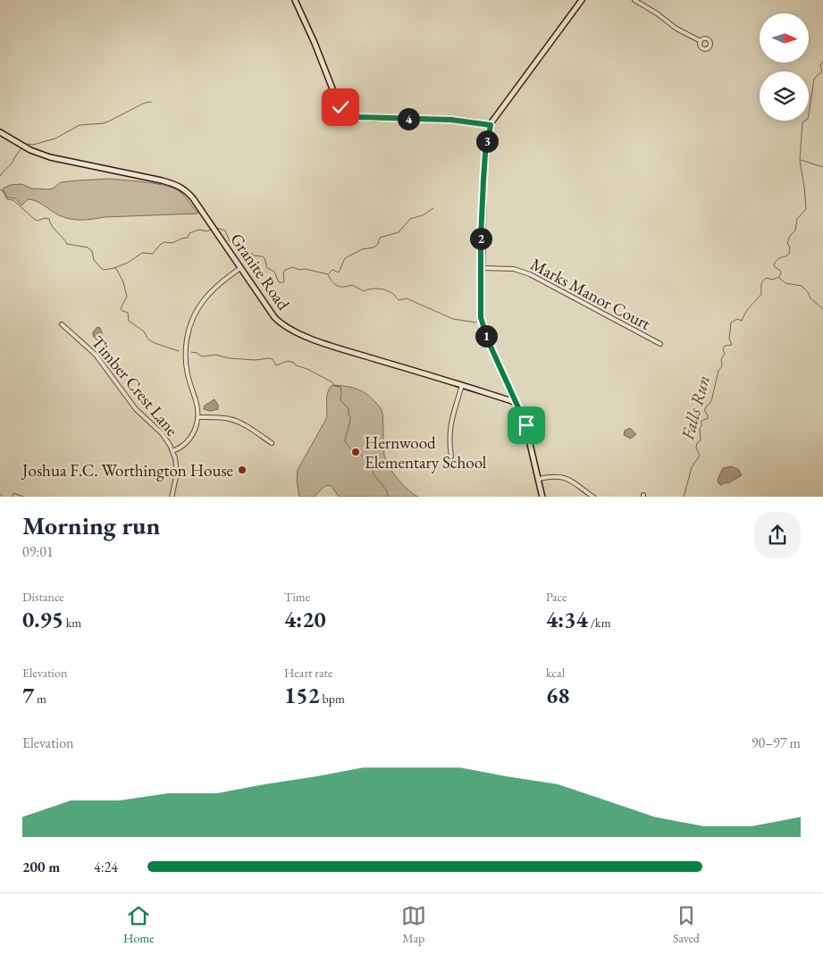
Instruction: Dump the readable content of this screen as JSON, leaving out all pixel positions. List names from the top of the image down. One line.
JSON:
{"streets":{"street":["Granite Road","Marks Manor Court","Timber Crest Lane"]},"water":["Falls Run"],"places":["Hernwood Elementary School","Joshua F.C. Worthington House"],"north":"right","page":{"pins":["4","3","2","1"],"heading":["Morning run","09:01"],"stats":[["Distance","0.95 km"],["Time","4:20"],["Pace","4:34 /km"],["Elevation","7 m"],["Heart rate","152 bpm"],["kcal","68"]],"chart":["Elevation","90–97 m"],"list":[{"name":"200 m","note":"4:24"}],"tabs":["Home","Map","Saved"]}}
